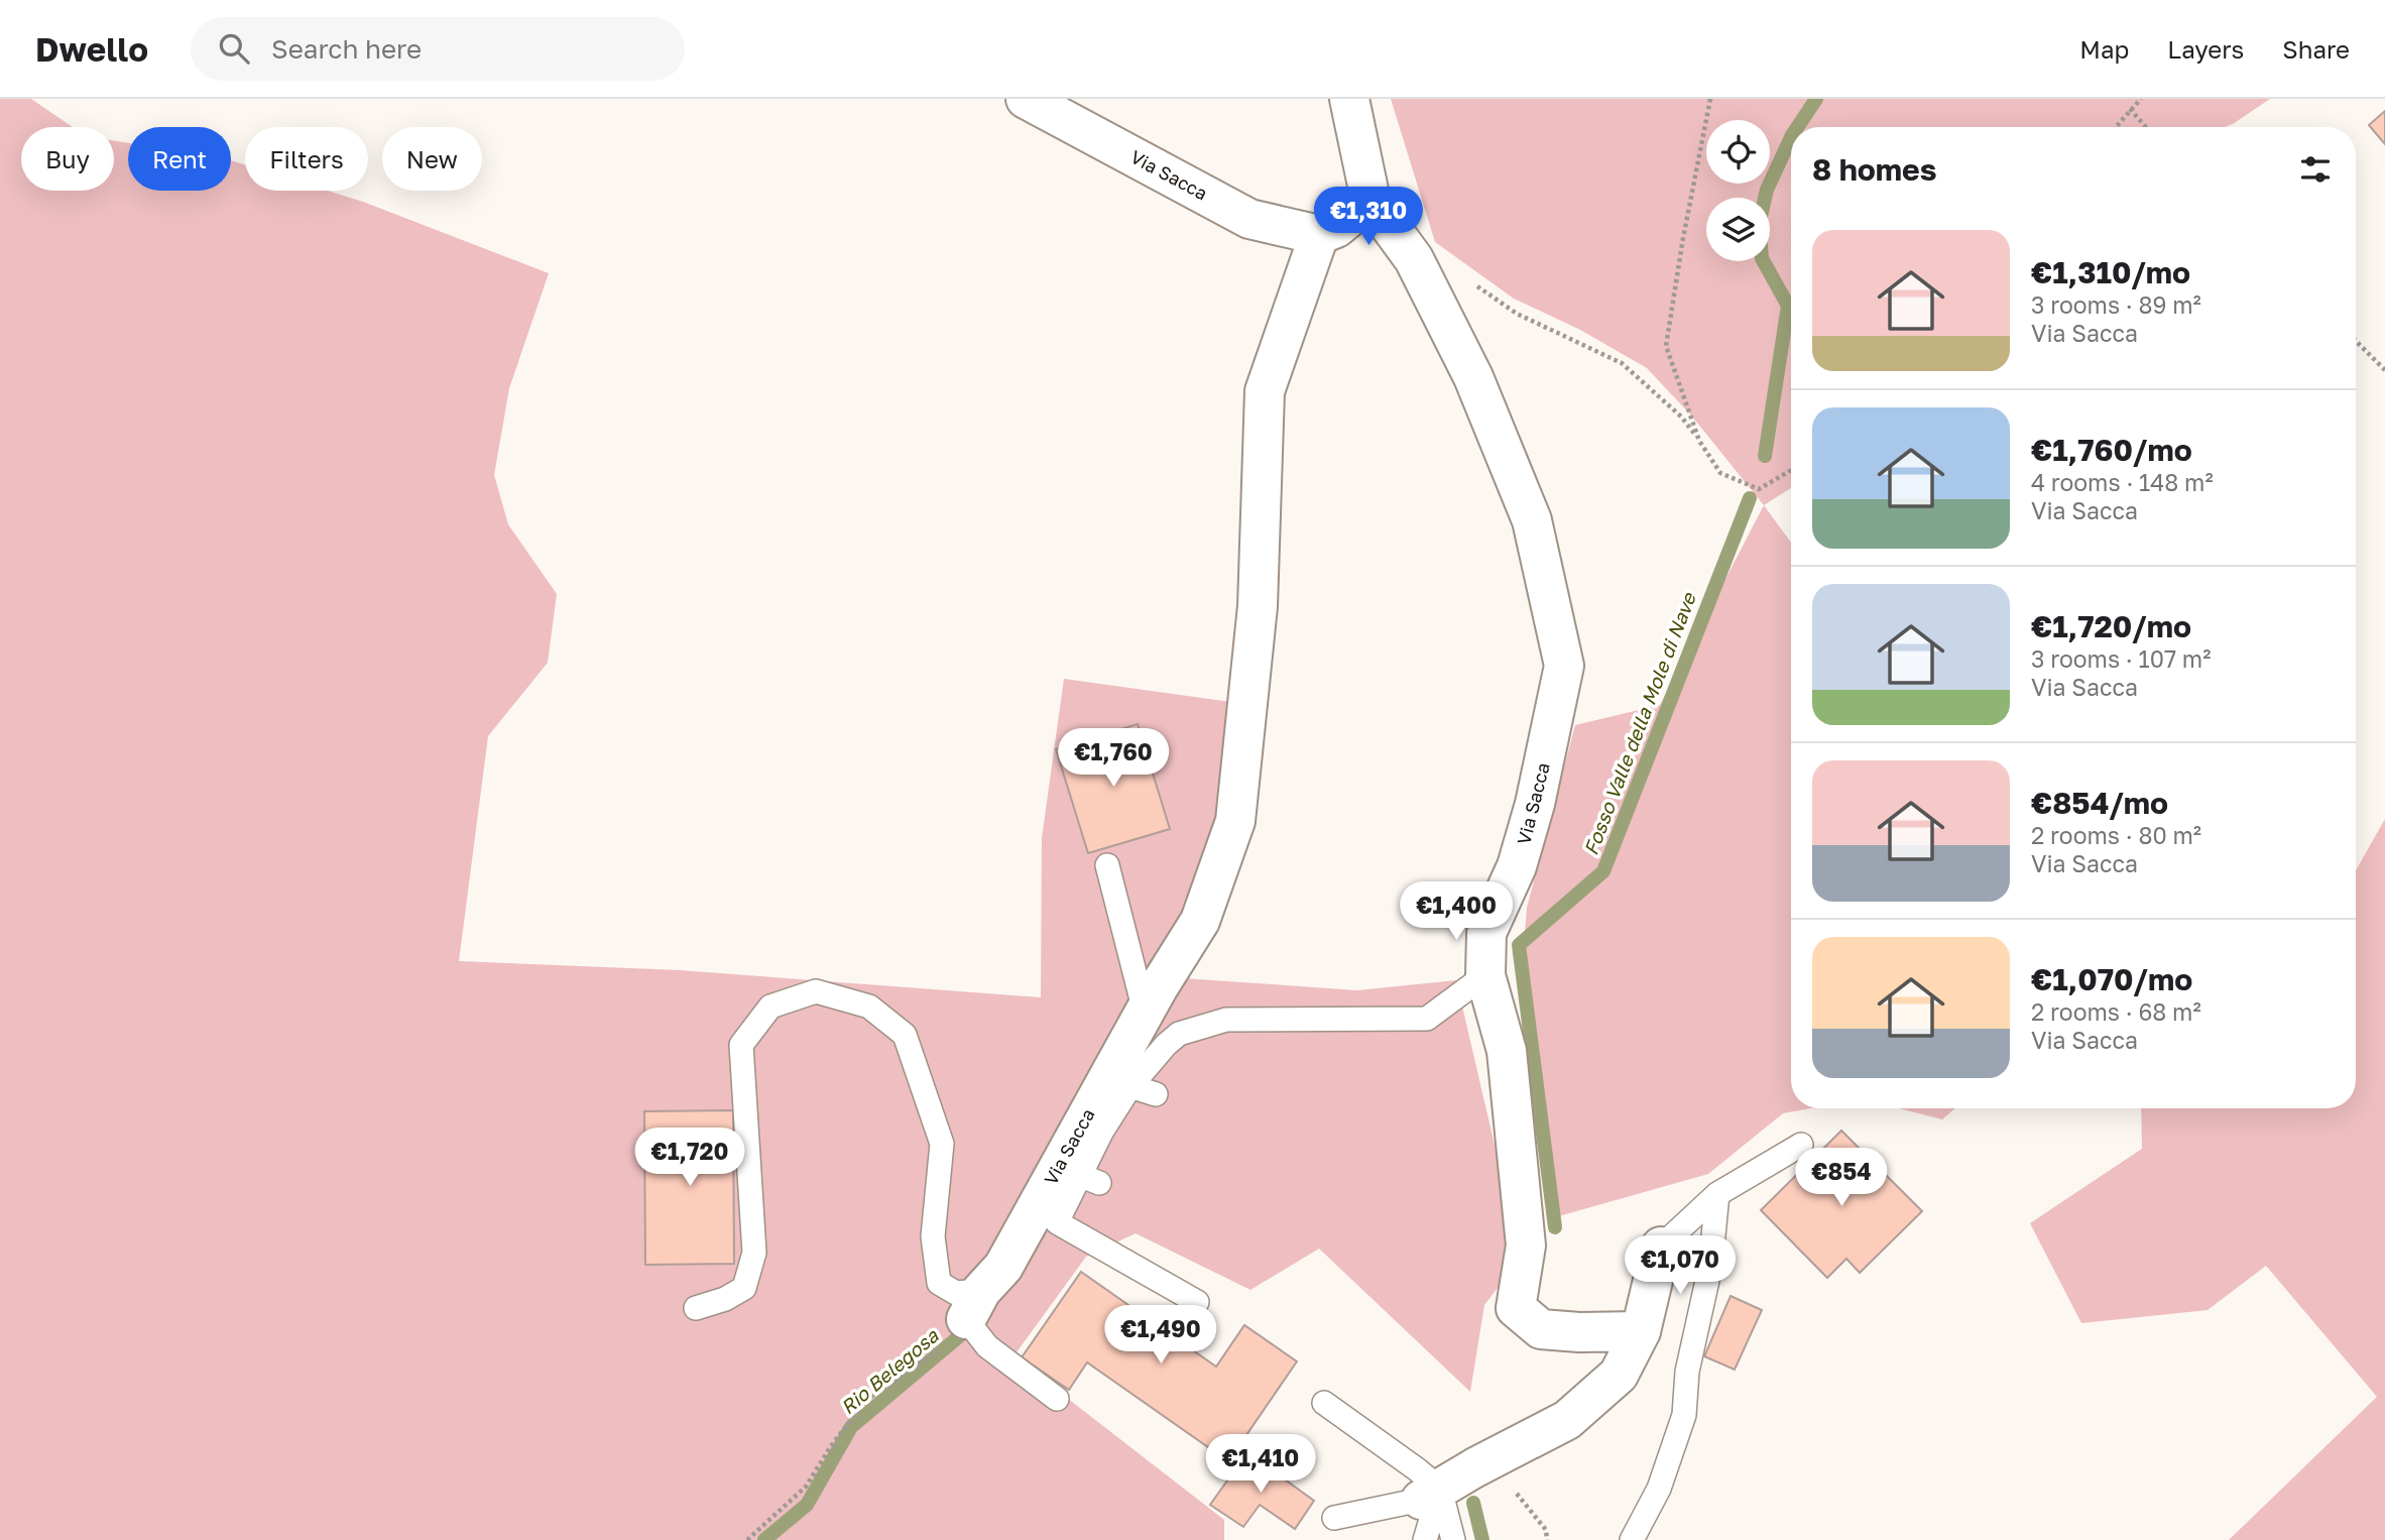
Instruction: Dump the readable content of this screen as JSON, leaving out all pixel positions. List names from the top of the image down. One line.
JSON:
{"streets":{"street":["Via Sacca"]},"water":["Fosso Valle della Mole di Nave","Rio Belegosa"],"page":{"header":"Dwello","search":"Search here","nav":["Map","Layers","Share"],"chip":["Buy","Rent","Filters","New"],"heading":"8 homes","price":["€1,310","€1,760","€1,400","€1,720","€854","€1,070","€1,490","€1,410"],"list":[{"name":"€1,310/mo","note":"3 rooms · 89 m² · Via Sacca"},{"name":"€1,760/mo","note":"4 rooms · 148 m² · Via Sacca"},{"name":"€1,720/mo","note":"3 rooms · 107 m² · Via Sacca"},{"name":"€854/mo","note":"2 rooms · 80 m² · Via Sacca"},{"name":"€1,070/mo","note":"2 rooms · 68 m² · Via Sacca"}]}}
